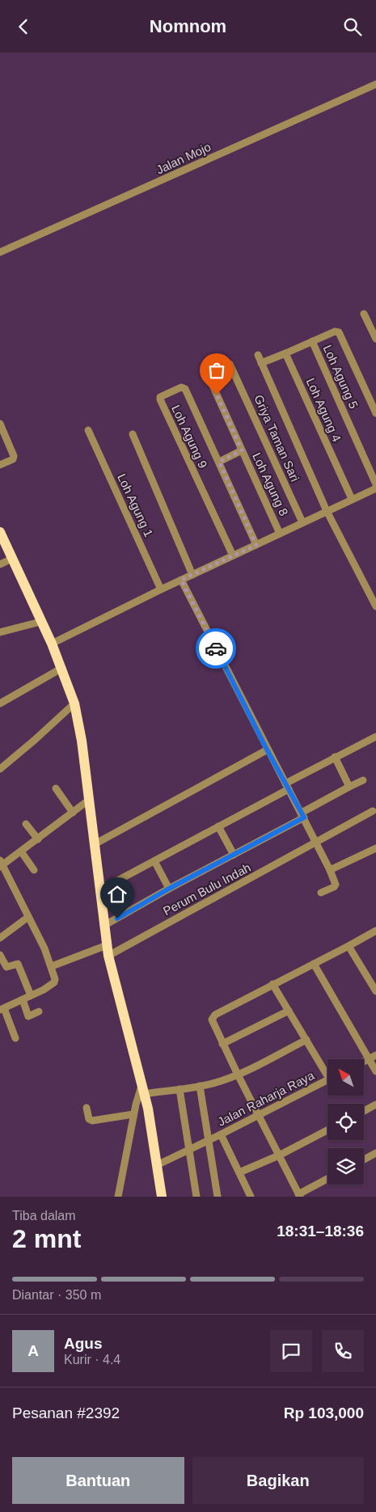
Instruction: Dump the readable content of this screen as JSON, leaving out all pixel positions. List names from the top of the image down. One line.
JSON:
{"streets":{"street":["Jalan Mojo","Loh Agung 5","Loh Agung 4","Loh Agung 9","Griya Taman Sari","Loh Agung 8","Loh Agung 1","Perum Bulu Indah","Jalan Raharja Raya"]},"north":"top left","page":{"header":"Nomnom","heading":["2 mnt","Tiba dalam","18:31–18:36"],"panel":["Agus","Kurir · 4.4","Pesanan #2392","Rp 103,000"],"bar":"Diantar · 350 m","round":"A","buttons":["Bantuan","Bagikan"]}}
